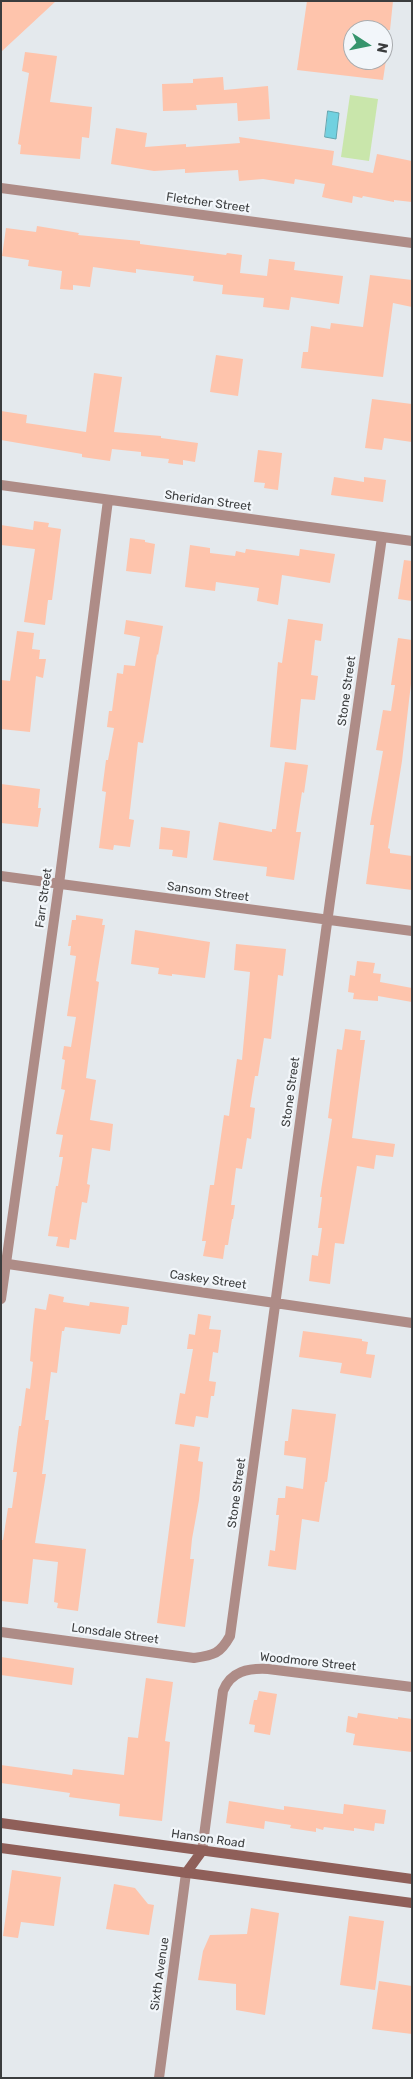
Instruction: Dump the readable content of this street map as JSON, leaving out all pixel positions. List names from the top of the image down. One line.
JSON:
{"streets":{"main road":["Hanson Road"],"street":["Fletcher Street","Sheridan Street","Stone Street","Sansom Street","Farr Street","Caskey Street","Lonsdale Street","Woodmore Street","Sixth Avenue"]},"crossings":[["Sheridan Street","Stone Street"],["Sheridan Street","Farr Street"],["Stone Street","Sansom Street"],["Stone Street","Caskey Street"],["Stone Street","Lonsdale Street"],["Sansom Street","Farr Street"],["Farr Street","Caskey Street"],["Woodmore Street","Hanson Road"]],"north":"right"}
